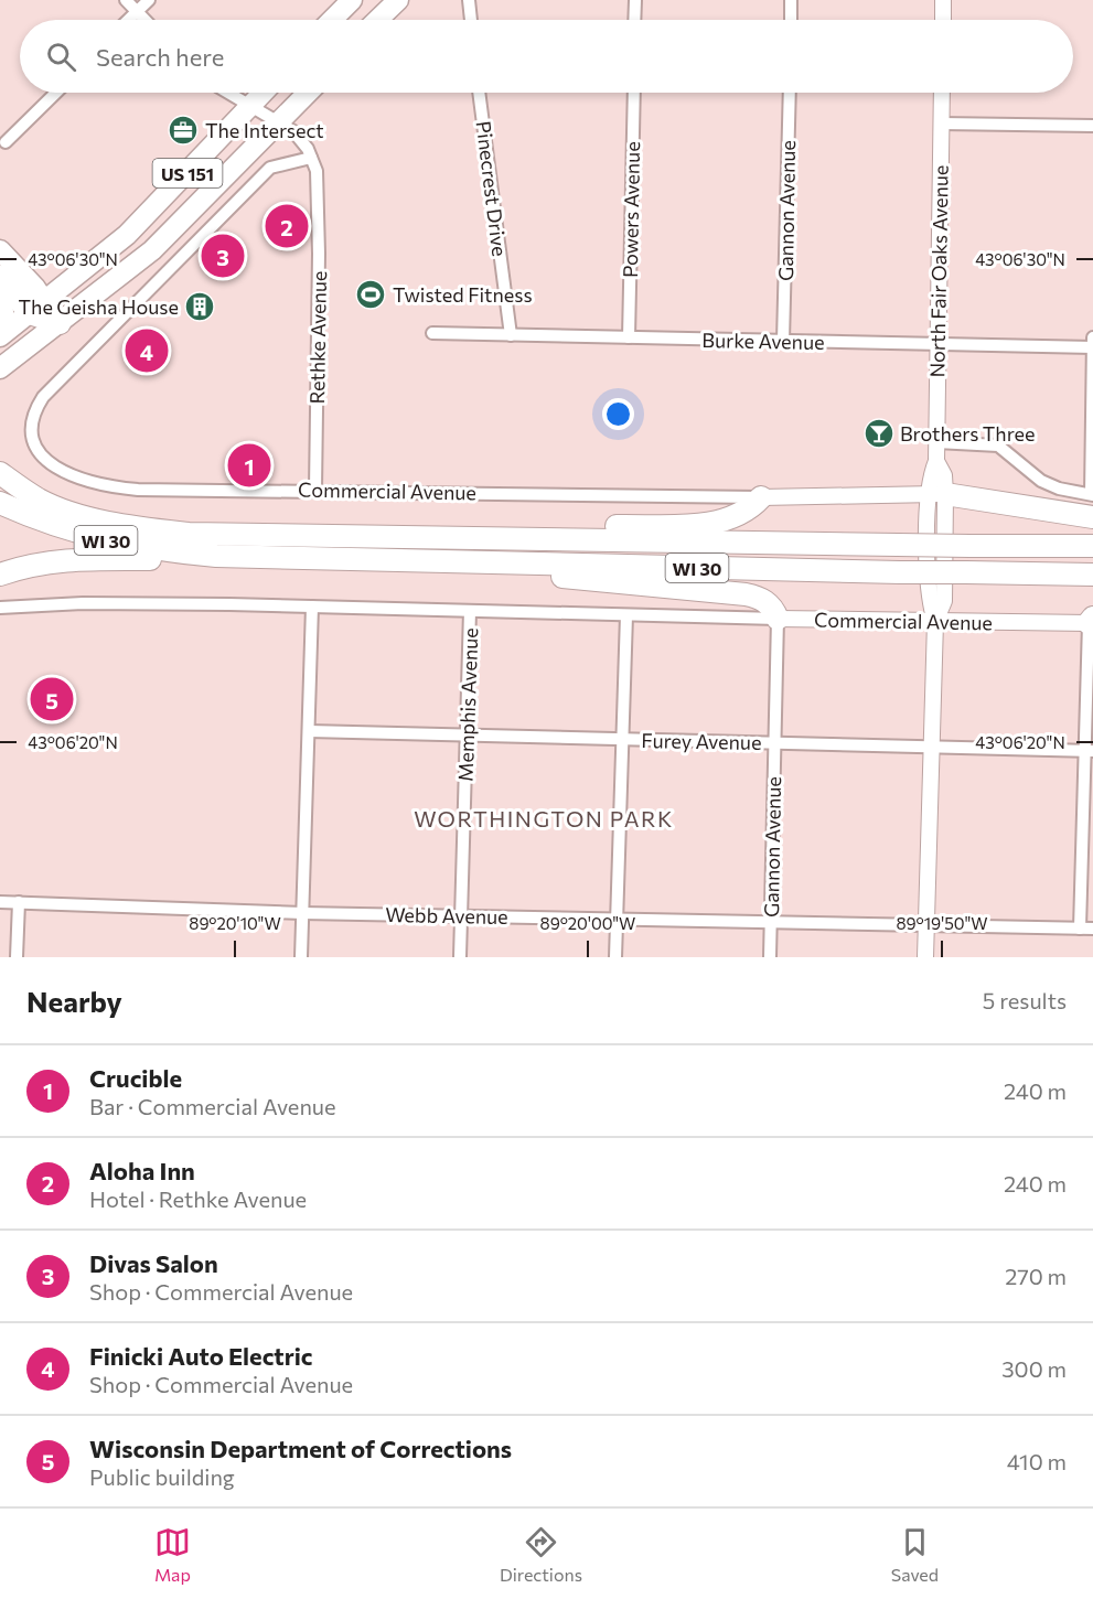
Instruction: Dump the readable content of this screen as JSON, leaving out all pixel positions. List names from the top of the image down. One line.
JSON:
{"streets":{"highway":["WI 30"],"main road":["US 151"],"street":["Pinecrest Drive","Powers Avenue","Gannon Avenue","North Fair Oaks Avenue","Rethke Avenue","Burke Avenue","Commercial Avenue","Memphis Avenue","Furey Avenue","Webb Avenue"]},"crossings":[["US 151","Rethke Avenue"],["Pinecrest Drive","Burke Avenue"],["Powers Avenue","Burke Avenue"],["Gannon Avenue","Burke Avenue"],["Gannon Avenue","Commercial Avenue"],["Gannon Avenue","Furey Avenue"],["Gannon Avenue","Webb Avenue"],["North Fair Oaks Avenue","Burke Avenue"],["North Fair Oaks Avenue","Commercial Avenue"],["North Fair Oaks Avenue","Furey Avenue"],["North Fair Oaks Avenue","Webb Avenue"],["Rethke Avenue","Commercial Avenue"],["Commercial Avenue","Memphis Avenue"],["Memphis Avenue","Furey Avenue"],["Memphis Avenue","Webb Avenue"]],"districts":["WORTHINGTON PARK"],"places":{"office":["The Intersect"],"sports":["Twisted Fitness"],"building":["The Geisha House"],"bar":["Brothers Three"]},"page":{"search":"Search here","pins":["2","3","4","1","5"],"heading":["Nearby","5 results"],"list":[{"mark":"1","name":"Crucible","note":"Bar · Commercial Avenue","value":"240 m"},{"mark":"2","name":"Aloha Inn","note":"Hotel · Rethke Avenue","value":"240 m"},{"mark":"3","name":"Divas Salon","note":"Shop · Commercial Avenue","value":"270 m"},{"mark":"4","name":"Finicki Auto Electric","note":"Shop · Commercial Avenue","value":"300 m"},{"mark":"5","name":"Wisconsin Department of Corrections","note":"Public building","value":"410 m"}],"nav":["Map","Directions","Saved"]},"coordinates":["43°06'30\"N","43°06'20\"N","89°20'10\"W","89°20'00\"W","89°19'50\"W"]}
